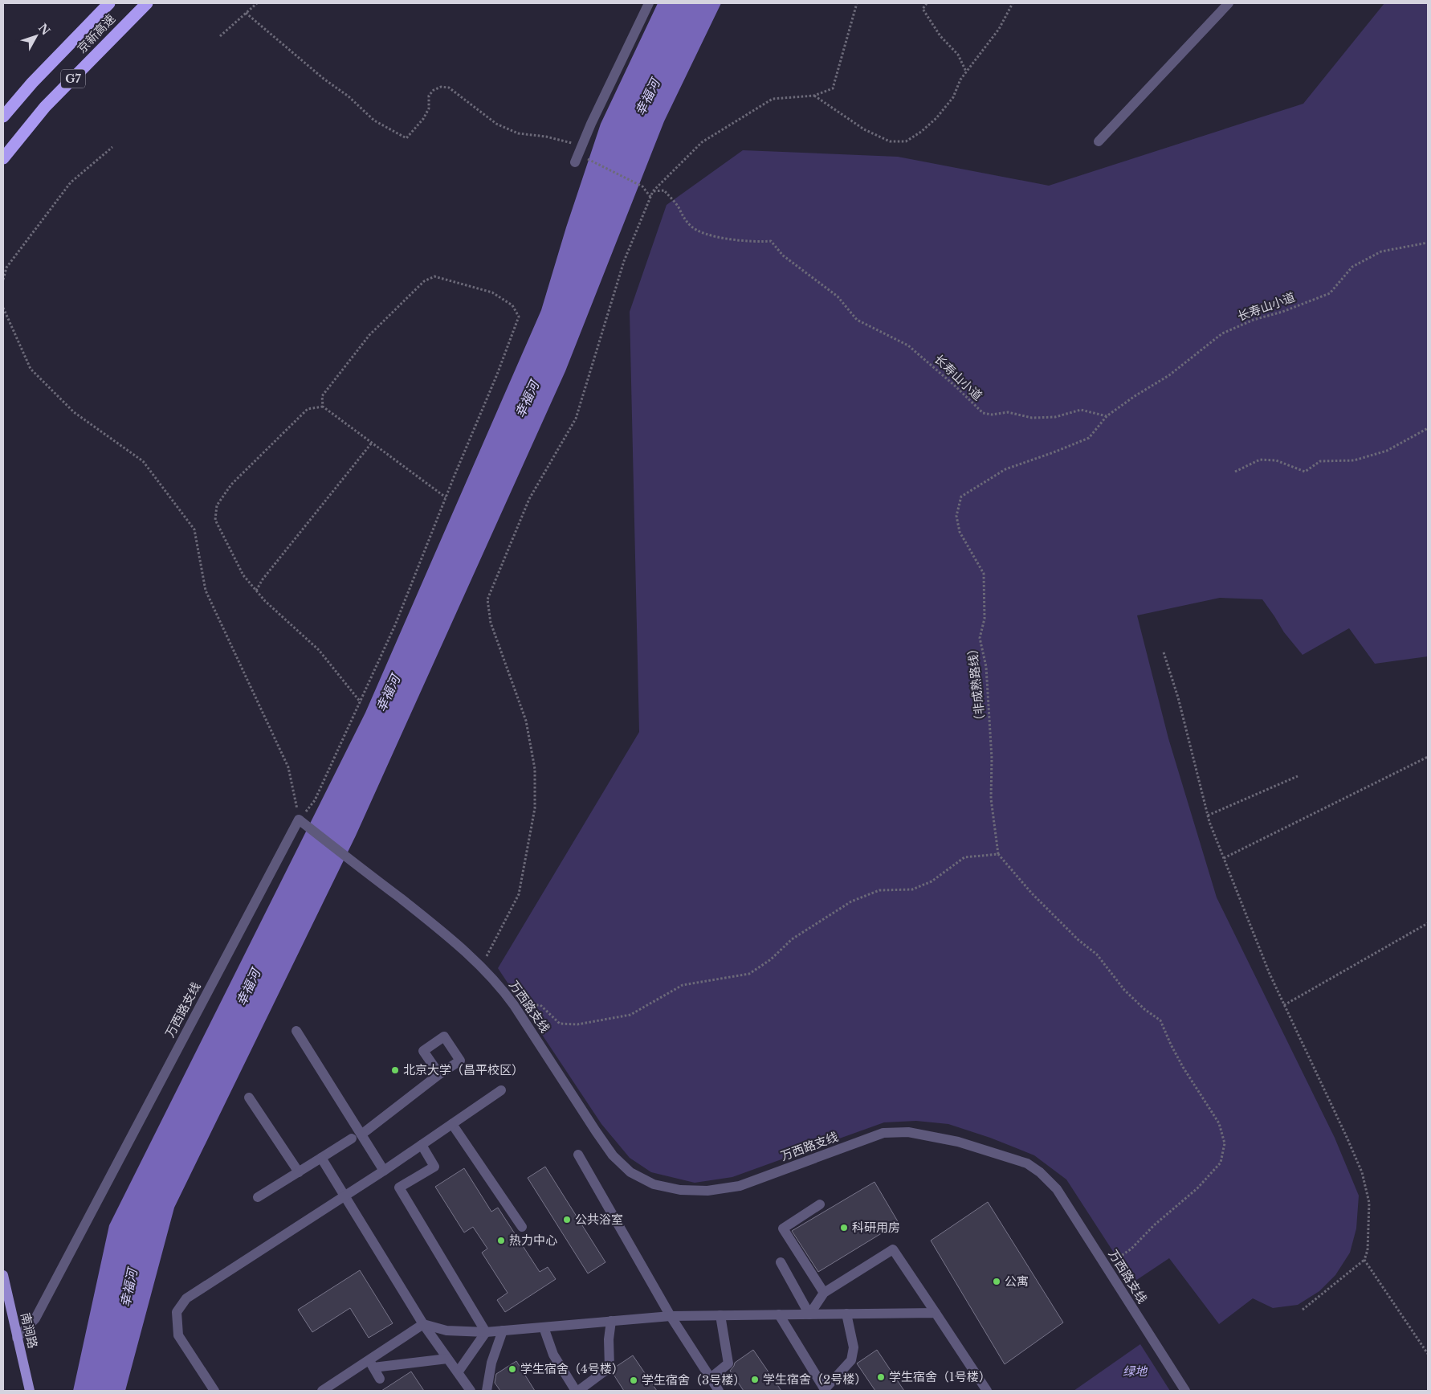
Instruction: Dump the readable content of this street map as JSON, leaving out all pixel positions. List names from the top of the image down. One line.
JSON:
{"streets":{"highway":["京新高速","G7"],"main road":["南涧路"],"street":["万西路支线"],"path":["长寿山小道","（非成熟路线）"]},"crossings":[["长寿山小道","（非成熟路线）"],["万西路支线","南涧路"]],"water":["幸福河"],"parks":["绿地"],"places":["北京大学（昌平校区）","公共浴室","科研用房","热力中心","公寓","学生宿舍（4号楼）","学生宿舍（1号楼）","学生宿舍（2号楼）","学生宿舍（3号楼）"],"north":"top right"}
